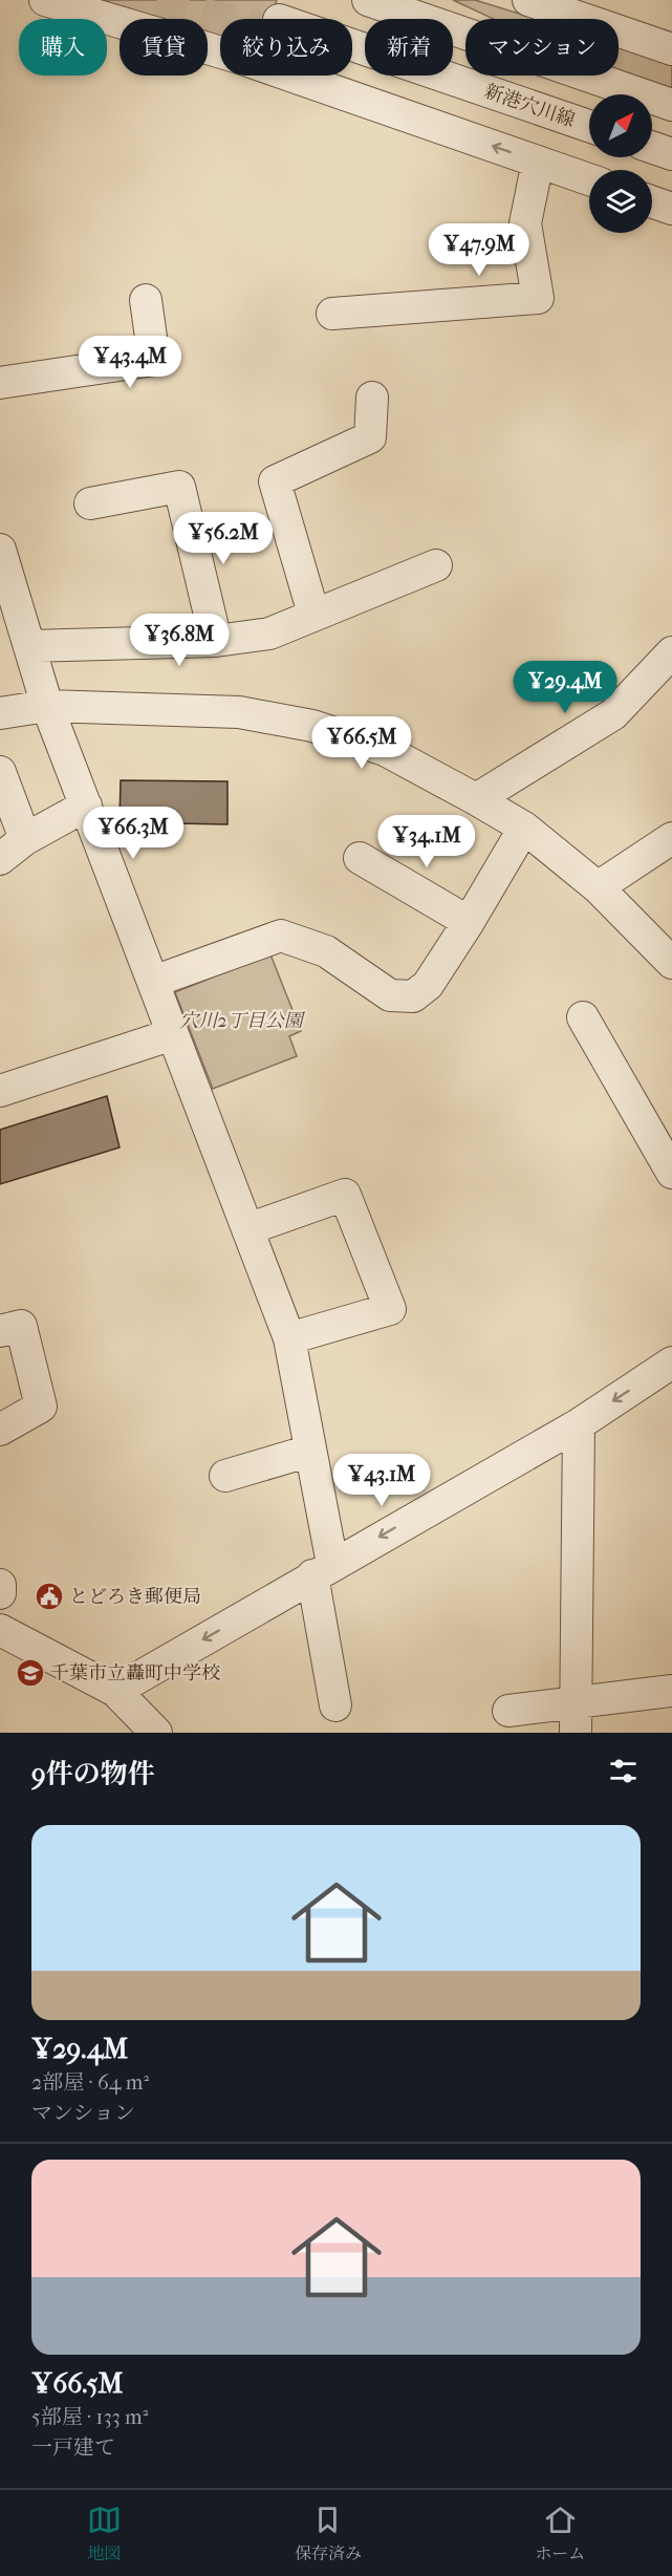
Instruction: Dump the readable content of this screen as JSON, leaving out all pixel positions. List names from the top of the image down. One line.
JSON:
{"streets":{"street":["新港穴川線"]},"parks":["穴川2丁目公園"],"places":{"public building":["とどろき郵便局"],"school or university":["千葉市立轟町中学校"]},"north":"top right","page":{"chip":["購入","賃貸","絞り込み","新着","マンション"],"price":["¥47.9M","¥43.4M","¥56.2M","¥36.8M","¥29.4M","¥66.5M","¥66.3M","¥34.1M","¥43.1M"],"heading":"9件の物件","list":[{"name":"¥29.4M","note":"2部屋 · 64 m² · マンション"},{"name":"¥66.5M","note":"5部屋 · 133 m² · 一戸建て"}],"tabs":["地図","保存済み","ホーム"]}}
